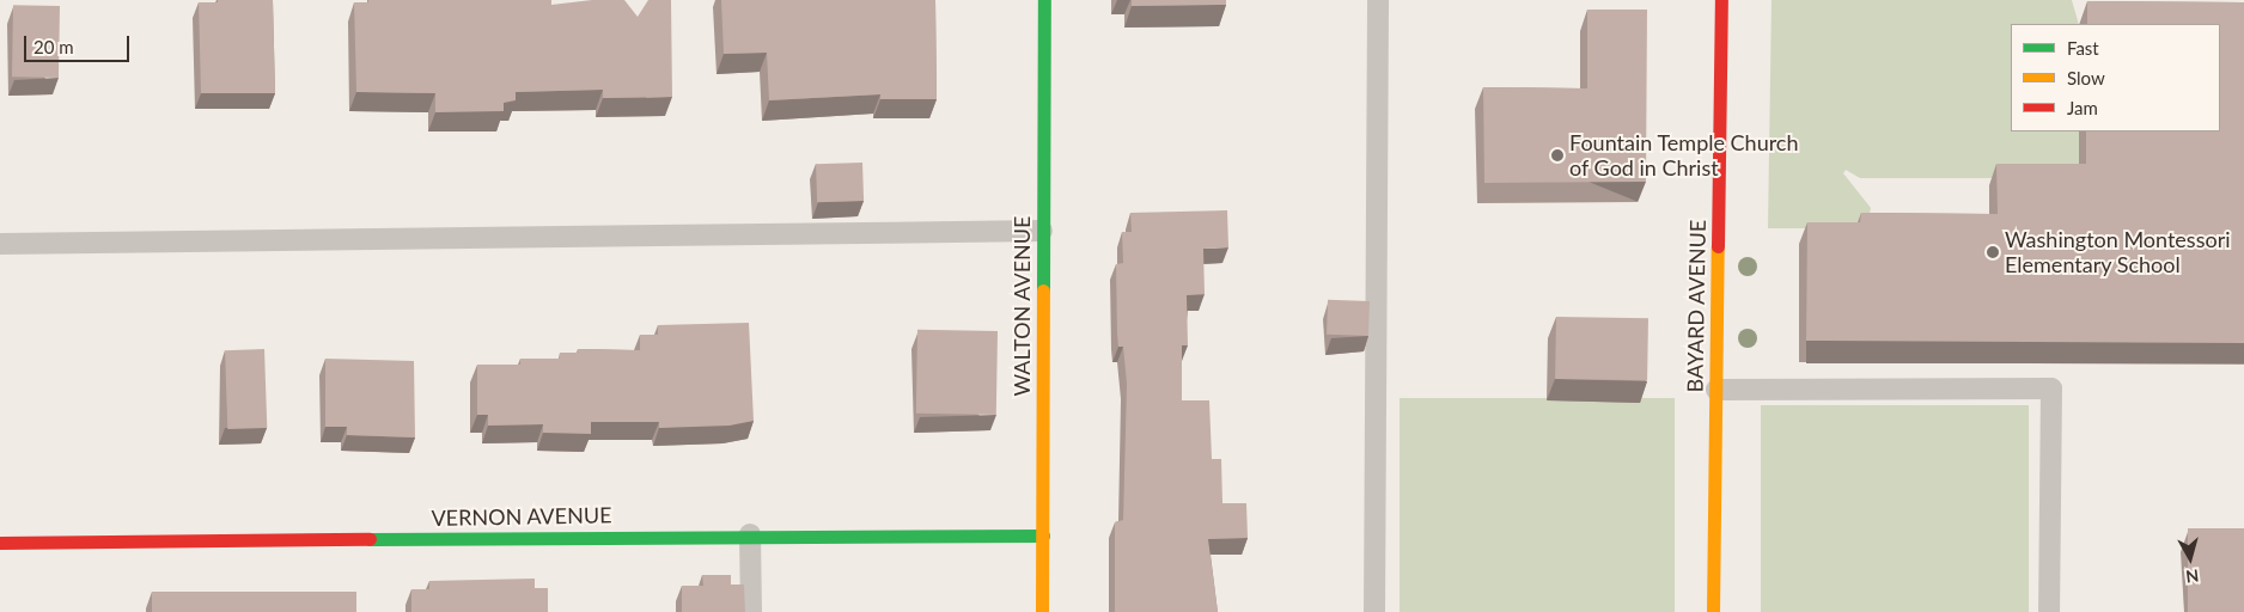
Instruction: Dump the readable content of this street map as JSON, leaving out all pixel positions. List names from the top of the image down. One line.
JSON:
{"streets":{"street":["WALTON AVENUE","BAYARD AVENUE","VERNON AVENUE"]},"crossings":[["WALTON AVENUE","VERNON AVENUE"]],"places":["Fountain Temple Church of God in Christ","Washington Montessori Elementary School"],"legend":["Fast","Slow","Jam"],"scale_bar":"20 m","north":"bottom"}
